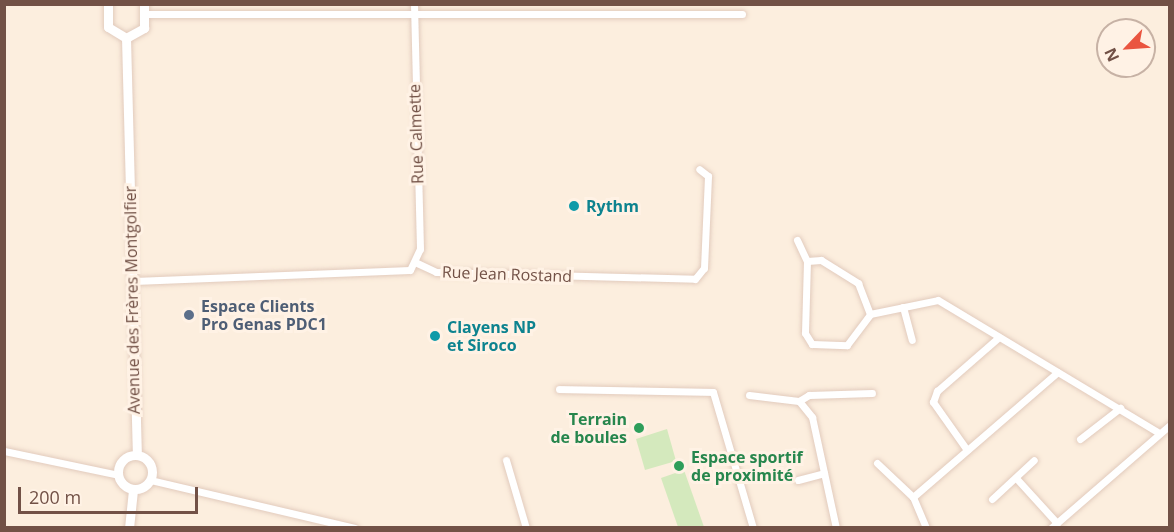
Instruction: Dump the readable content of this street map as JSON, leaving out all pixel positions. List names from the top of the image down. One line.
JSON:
{"streets":{"street":["Rue Calmette","Rue Jean Rostand","Avenue des Frères Montgolfier"]},"crossings":[["Rue Calmette","Rue Jean Rostand"]],"places":["Rythm","Espace Clients Pro Genas PDC1","Clayens NP et Siroco","Terrain de boules","Espace sportif de proximité"],"scale_bar":"200 m","north":"bottom left"}
